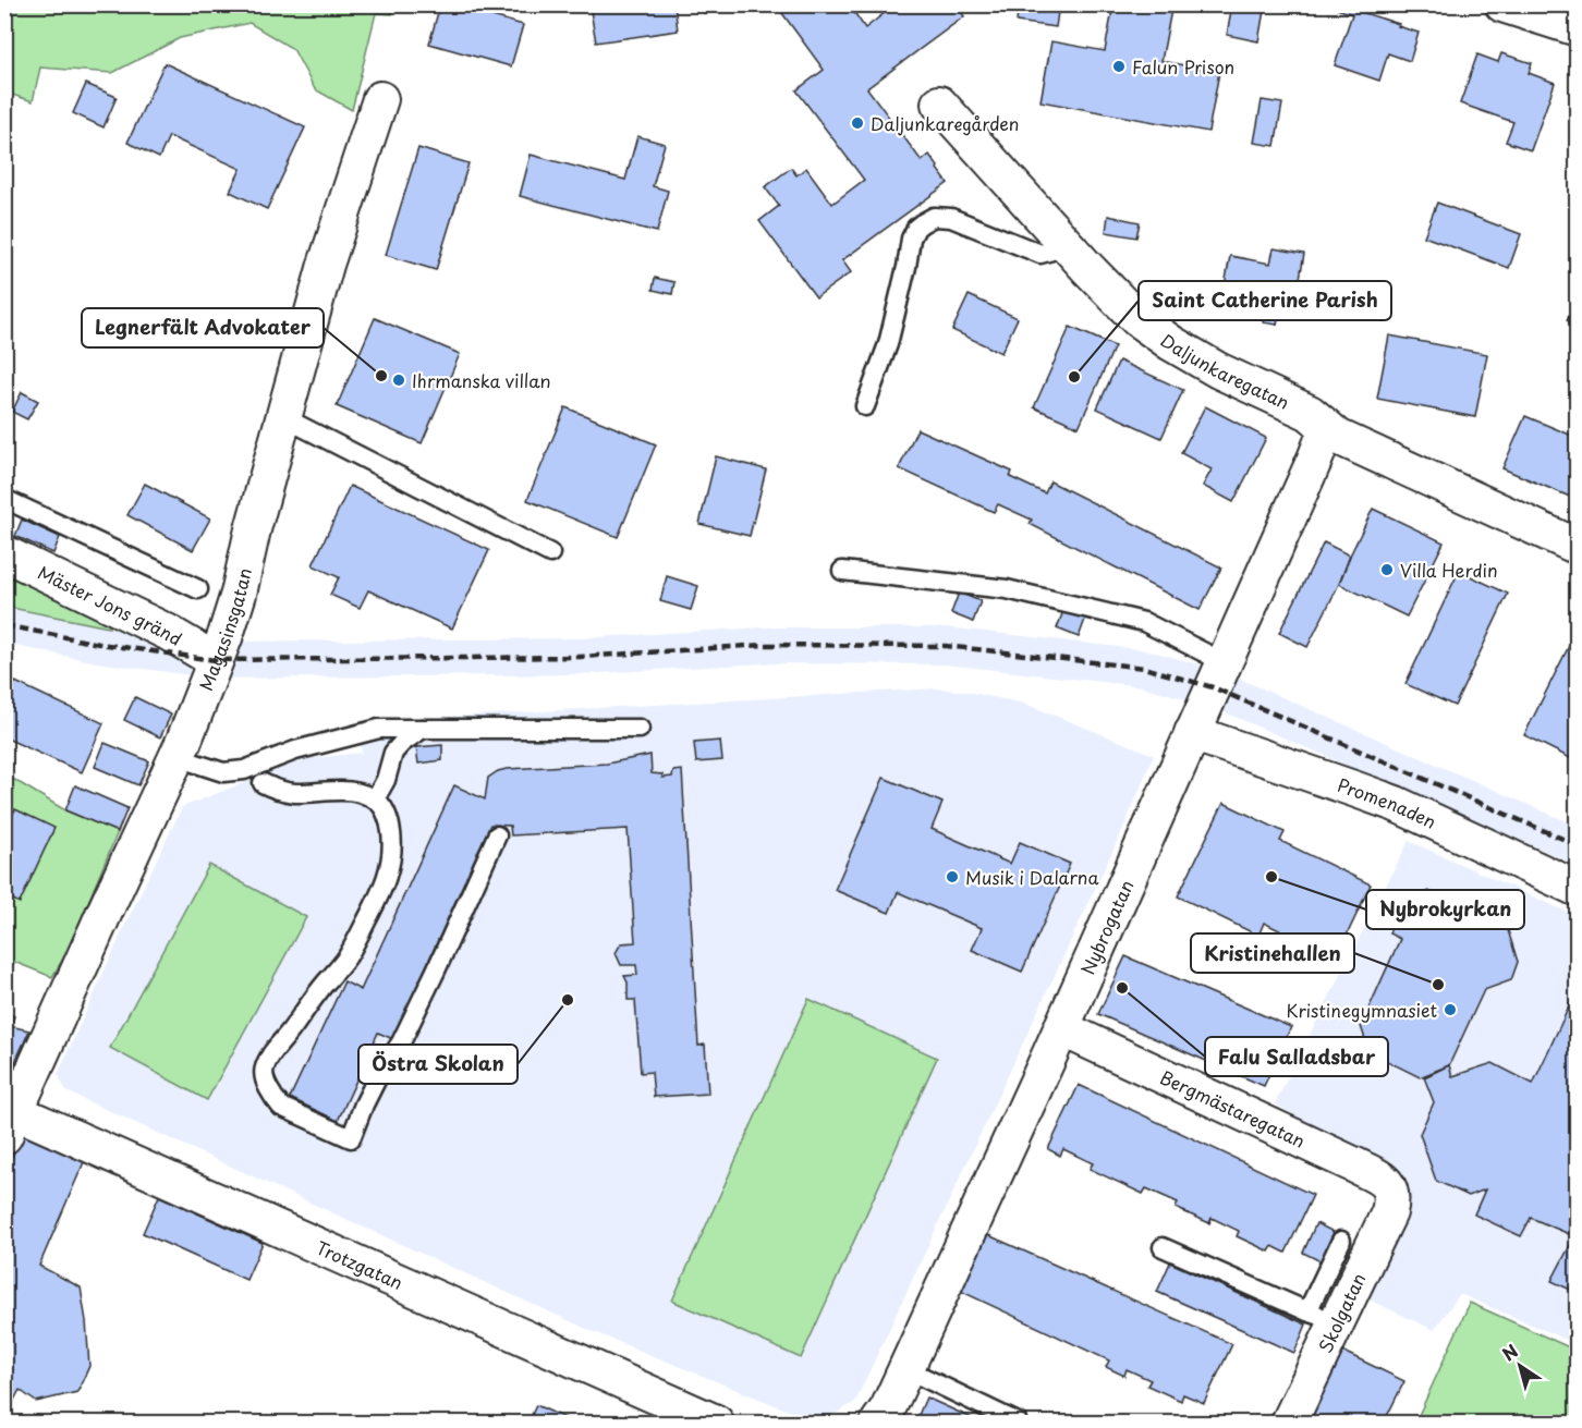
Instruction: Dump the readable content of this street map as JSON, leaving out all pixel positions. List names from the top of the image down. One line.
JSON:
{"streets":{"street":["Daljunkaregatan","Mäster Jons gränd","Magasinsgatan","Promenaden","Nybrogatan","Bergmästaregatan","Trotzgatan","Skolgatan"]},"crossings":[["Daljunkaregatan","Nybrogatan"],["Mäster Jons gränd","Magasinsgatan"],["Magasinsgatan","Trotzgatan"],["Promenaden","Nybrogatan"],["Nybrogatan","Bergmästaregatan"],["Bergmästaregatan","Skolgatan"]],"places":["Falun Prison","Daljunkaregården","Legnerfält Advokater","Saint Catherine Parish","Ihrmanska villan","Villa Herdin","Musik i Dalarna","Nybrokyrkan","Kristinehallen","Falu Salladsbar","Östra Skolan","Kristinegymnasiet"],"north":"top left"}
